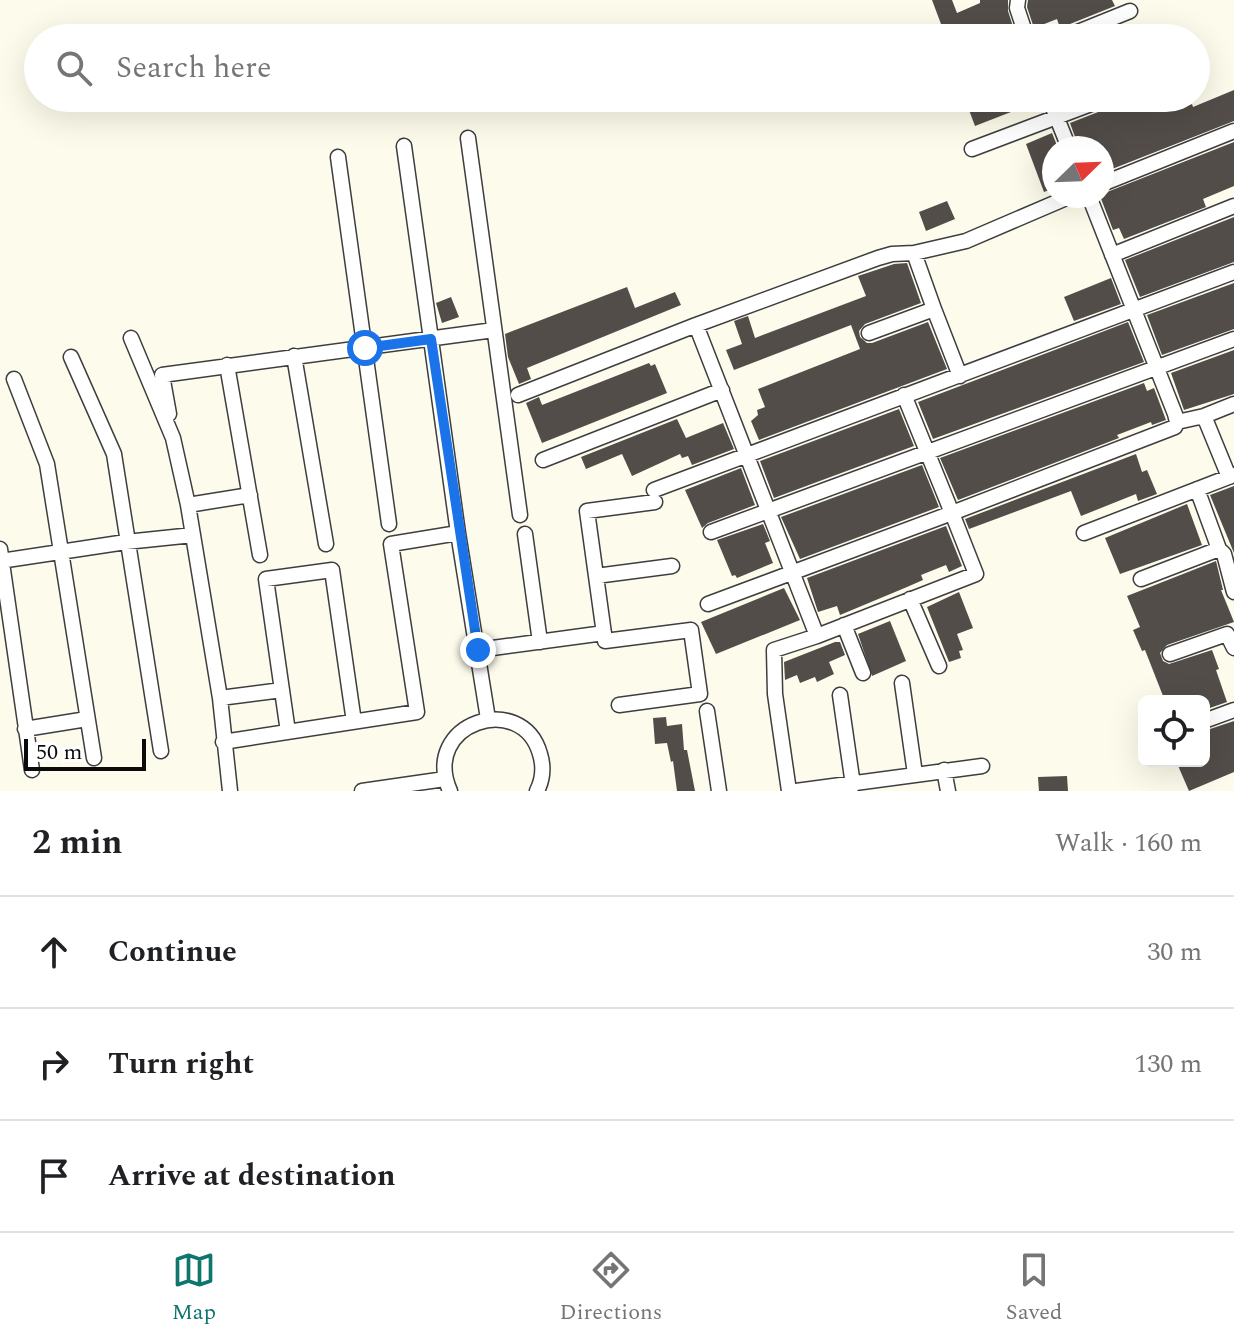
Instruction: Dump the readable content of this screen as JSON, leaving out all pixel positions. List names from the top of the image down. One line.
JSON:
{"scale_bar":"50 m","north":"top right","page":{"search":"Search here","scale":"50 m","heading":["2 min","Walk · 160 m"],"list":[["Continue","30 m"],["Turn right","130 m"],"Arrive at destination"],"nav":["Map","Directions","Saved"]}}
